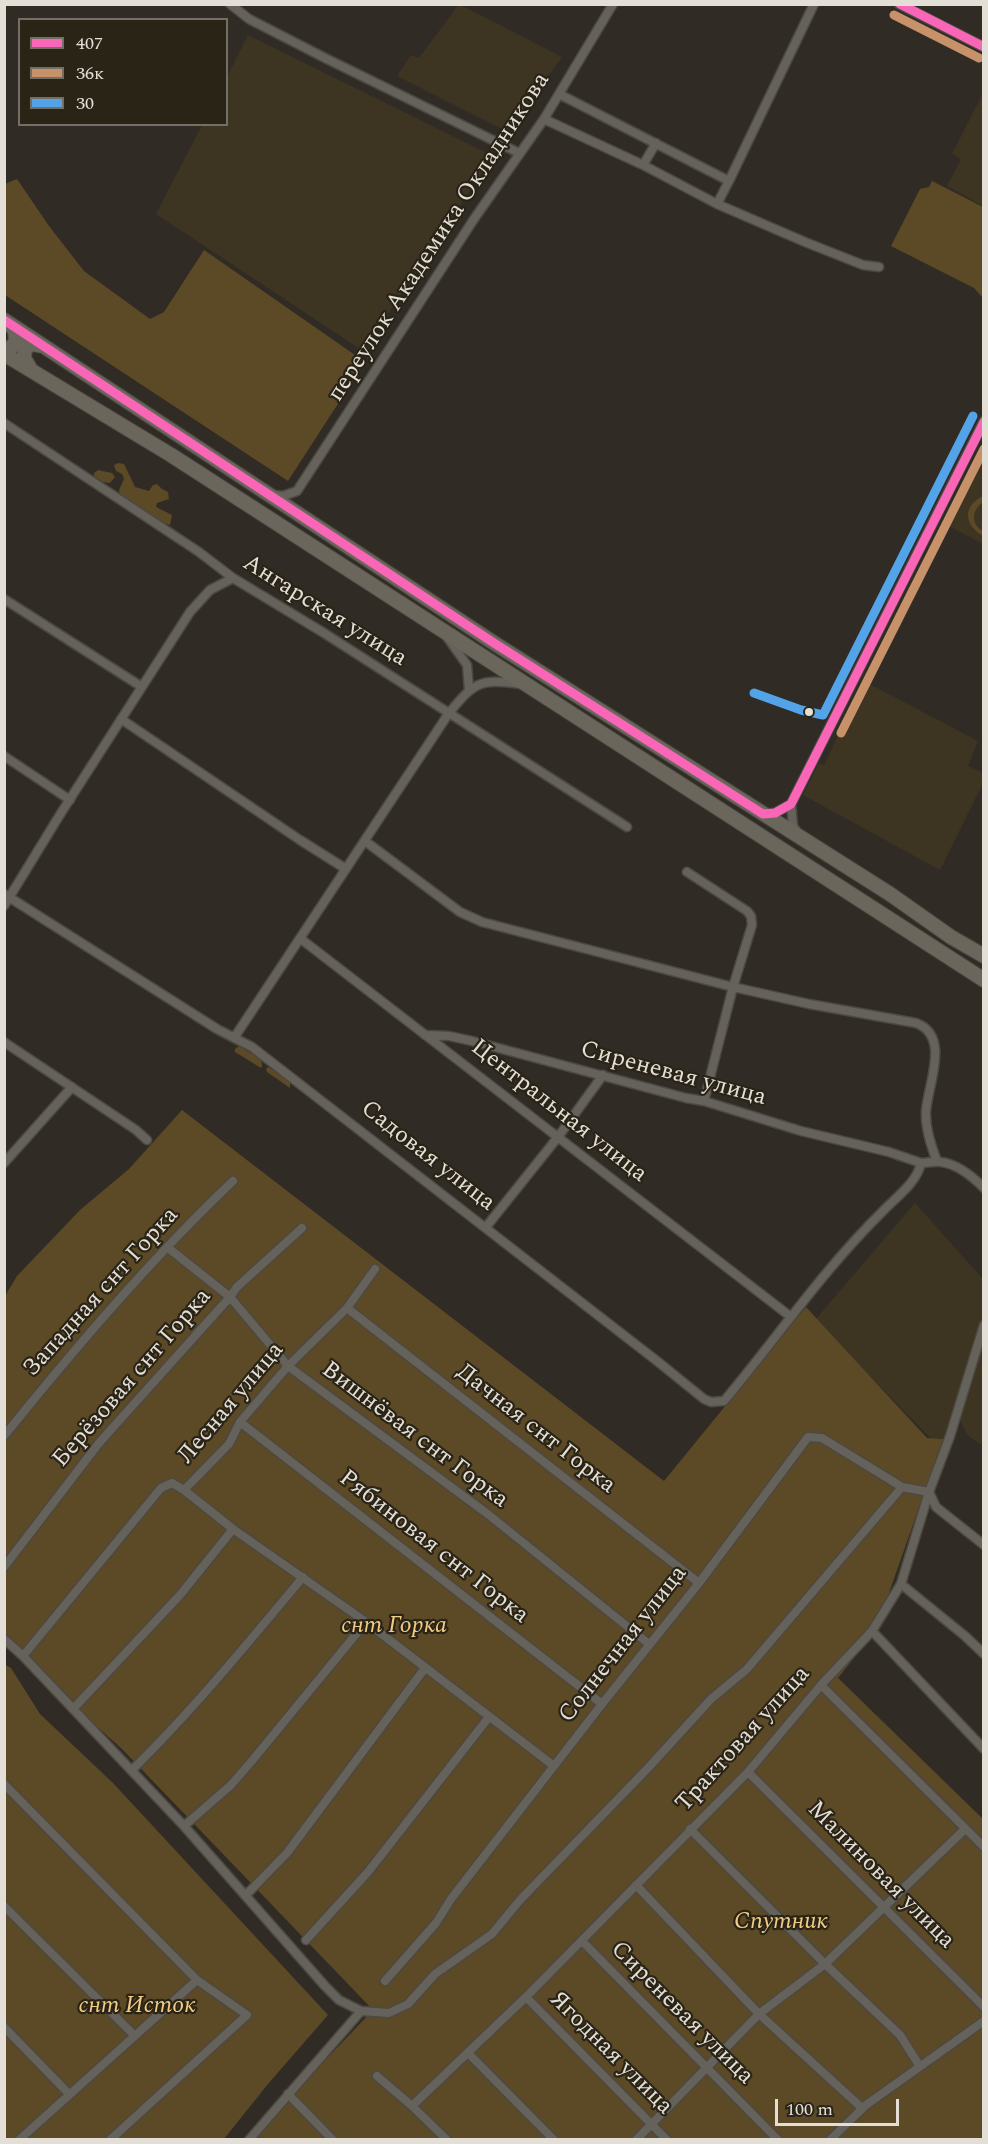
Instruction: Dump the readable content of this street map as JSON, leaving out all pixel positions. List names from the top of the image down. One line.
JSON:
{"streets":{"street":["переулок Академика Окладникова","Ангарская улица","Сиреневая улица","Центральная улица","Садовая улица","Западная снт Горка","Берёзовая снт Горка","Лесная улица","Дачная снт Горка","Вишнёвая снт Горка","Рябиновая снт Горка","Солнечная улица","Трактовая улица","Малиновая улица","Ягодная улица"]},"crossings":[["Сиреневая улица","Центральная улица"],["Сиреневая улица","Садовая улица"],["Сиреневая улица","Трактовая улица"],["Центральная улица","Садовая улица"],["Западная снт Горка","Вишнёвая снт Горка"],["Берёзовая снт Горка","Вишнёвая снт Горка"],["Лесная улица","Дачная снт Горка"],["Лесная улица","Вишнёвая снт Горка"],["Лесная улица","Рябиновая снт Горка"],["Дачная снт Горка","Солнечная улица"],["Вишнёвая снт Горка","Солнечная улица"],["Рябиновая снт Горка","Солнечная улица"],["Солнечная улица","Трактовая улица"],["Трактовая улица","Малиновая улица"],["Трактовая улица","Ягодная улица"]],"parks":["снт Горка","Спутник","снт Исток"],"lines":["transit line 407","transit line 36к","transit line 30"],"legend":["407","36к","30"],"scale_bar":"100 m"}
